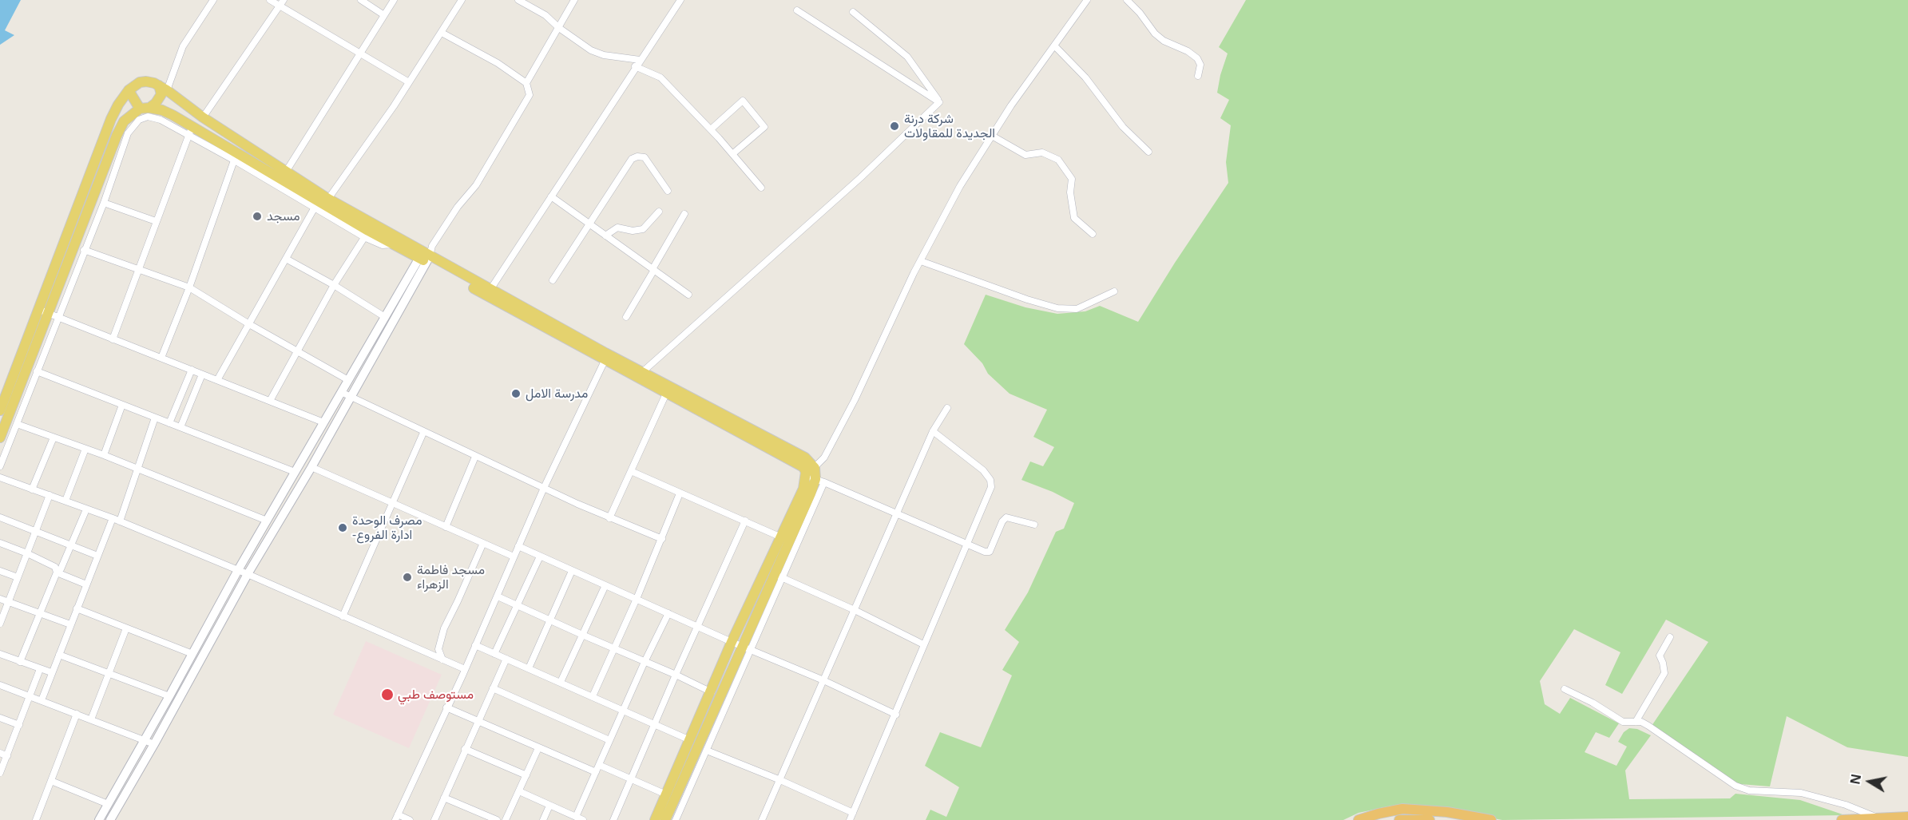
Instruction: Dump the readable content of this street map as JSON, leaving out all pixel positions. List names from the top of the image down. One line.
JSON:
{"places":["شركة درنة الجديدة للمقاولات","مسجد","مدرسة الامل","مصرف الوحدة -ادارة الفروع","مسجد فاطمة الزهراء","مستوصف طبي"],"north":"left"}
